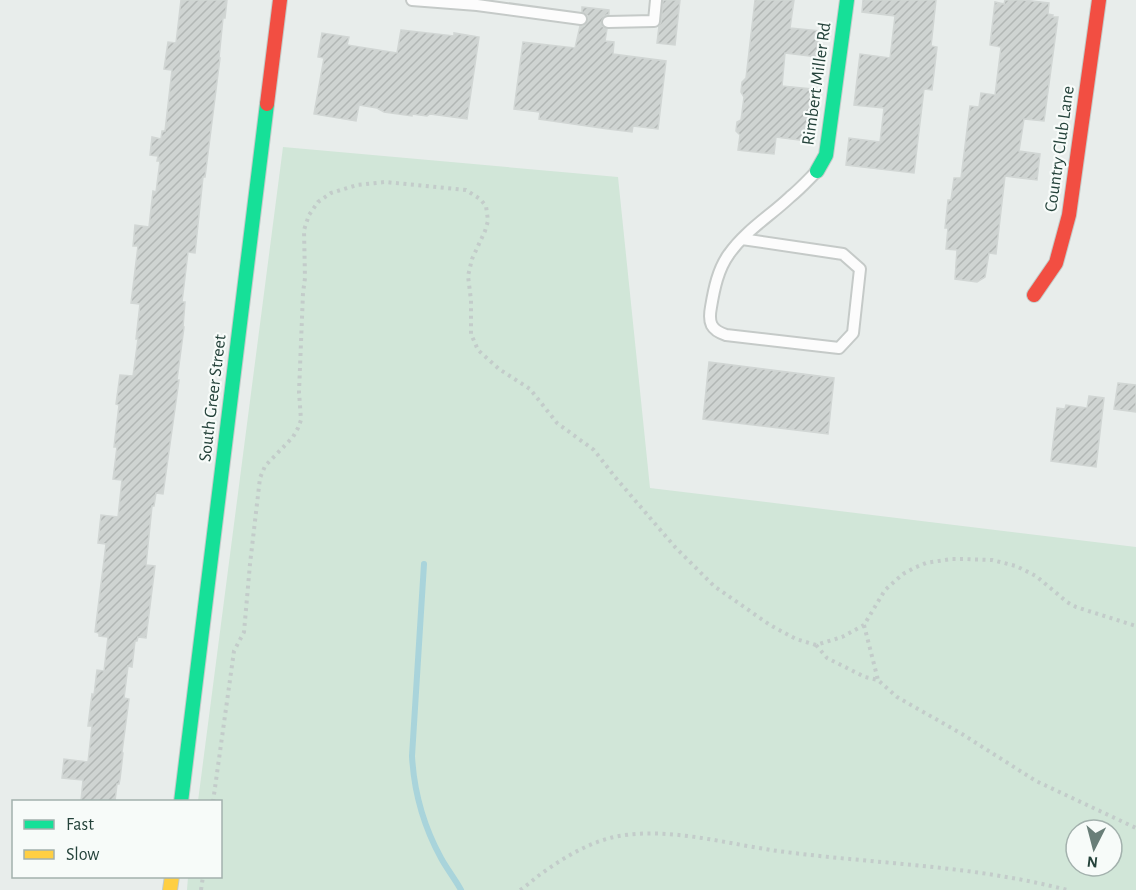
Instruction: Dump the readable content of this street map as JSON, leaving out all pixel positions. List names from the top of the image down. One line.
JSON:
{"streets":{"street":["Rimbert Miller Rd","Country Club Lane","South Greer Street"]},"legend":["Fast","Slow"],"north":"bottom"}
